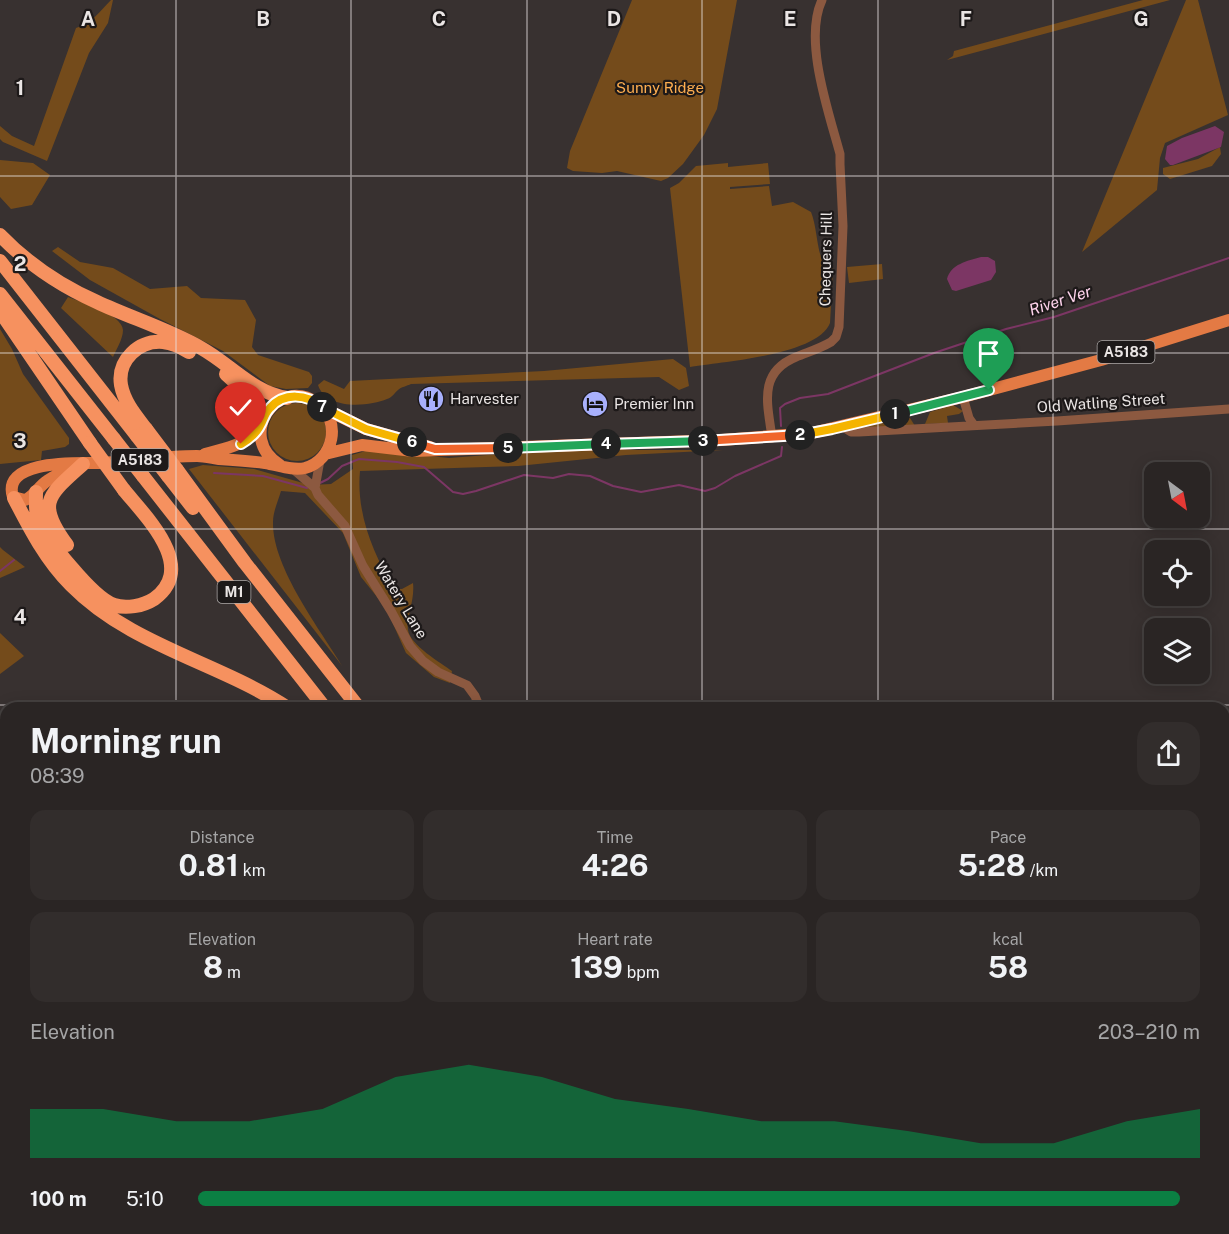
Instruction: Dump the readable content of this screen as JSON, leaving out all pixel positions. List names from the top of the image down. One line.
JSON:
{"streets":{"highway":["M1"],"main road":["A5183"],"street":["Chequers Hill","Old Watling Street","Watery Lane"]},"crossings":[["Chequers Hill","A5183"],["A5183","Old Watling Street"],["A5183","Watery Lane"]],"water":["River Ver"],"parks":["Sunny Ridge"],"places":{"restaurant":["Harvester"],"hotel":["Premier Inn"]},"north":"bottom right","page":{"pins":["7","1","2","3","6","4","5"],"heading":["Morning run","08:39"],"stats":[["Distance","0.81 km"],["Time","4:26"],["Pace","5:28 /km"],["Elevation","8 m"],["Heart rate","139 bpm"],["kcal","58"]],"chart":["Elevation","203–210 m"],"list":[{"name":"100 m","note":"5:10"}]},"grid":{"columns":["A","B","C","D","E","F","G"],"rows":["1","2","3","4"]}}
